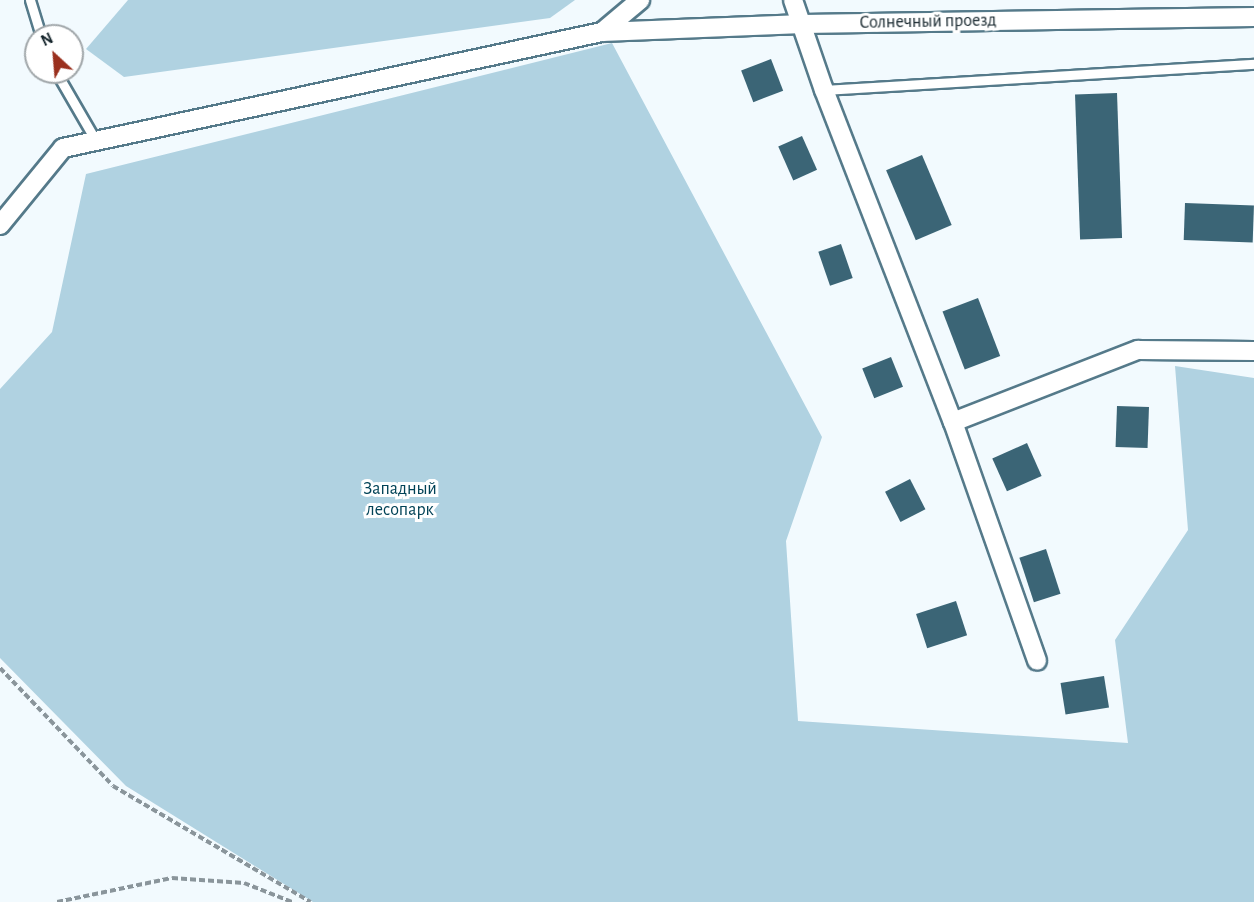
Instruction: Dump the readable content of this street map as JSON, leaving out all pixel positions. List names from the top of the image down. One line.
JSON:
{"streets":{"street":["Солнечный проезд"]},"parks":["Западный лесопарк"],"north":"top left"}
